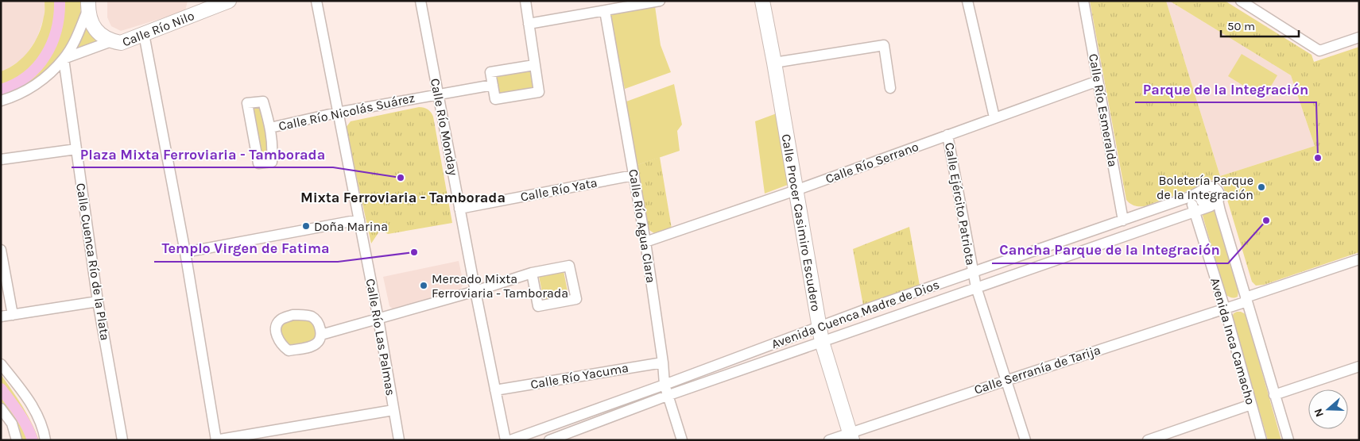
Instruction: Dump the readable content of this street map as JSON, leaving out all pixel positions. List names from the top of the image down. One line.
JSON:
{"streets":{"main road":["Calle Río Nilo","Calle Procer Casimiro Escudero"],"street":["Calle Río Esmeralda","Calle Río Nicolás Suárez","Calle Río Monday","Calle Río Serrano","Calle Río Yata","Calle Ejército Patriota","Calle Río Agua Clara","Calle Cuenca Río de la Plata","Avenida Cuenca Madre de Dios","Calle Río Las Palmas","Avenida Inca Camacho","Calle Serranía de Tarija","Calle Río Yacuma"]},"crossings":[["Calle Río Esmeralda","Calle Río Serrano"],["Calle Río Esmeralda","Avenida Cuenca Madre de Dios"],["Calle Río Nicolás Suárez","Calle Río Monday"],["Calle Río Nicolás Suárez","Calle Río Las Palmas"],["Calle Río Monday","Calle Río Yata"],["Calle Río Monday","Calle Río Yacuma"],["Calle Río Serrano","Calle Ejército Patriota"],["Calle Río Serrano","Calle Procer Casimiro Escudero"],["Calle Río Serrano","Calle Río Agua Clara"],["Calle Río Yata","Calle Río Agua Clara"],["Calle Ejército Patriota","Avenida Cuenca Madre de Dios"],["Calle Procer Casimiro Escudero","Avenida Cuenca Madre de Dios"],["Calle Procer Casimiro Escudero","Calle Serranía de Tarija"],["Calle Río Agua Clara","Avenida Cuenca Madre de Dios"],["Calle Río Agua Clara","Calle Río Yacuma"],["Avenida Cuenca Madre de Dios","Avenida Inca Camacho"],["Avenida Inca Camacho","Calle Serranía de Tarija"]],"districts":["Mixta Ferroviaria - Tamborada"],"places":["Parque de la Integración","Plaza Mixta Ferroviaria - Tamborada","Boletería Parque de la Integración","Cancha Parque de la Integración","Doña Marina","Templo Virgen de Fatima","Mercado Mixta Ferroviaria - Tamborada"],"scale_bar":"50 m","north":"left"}
